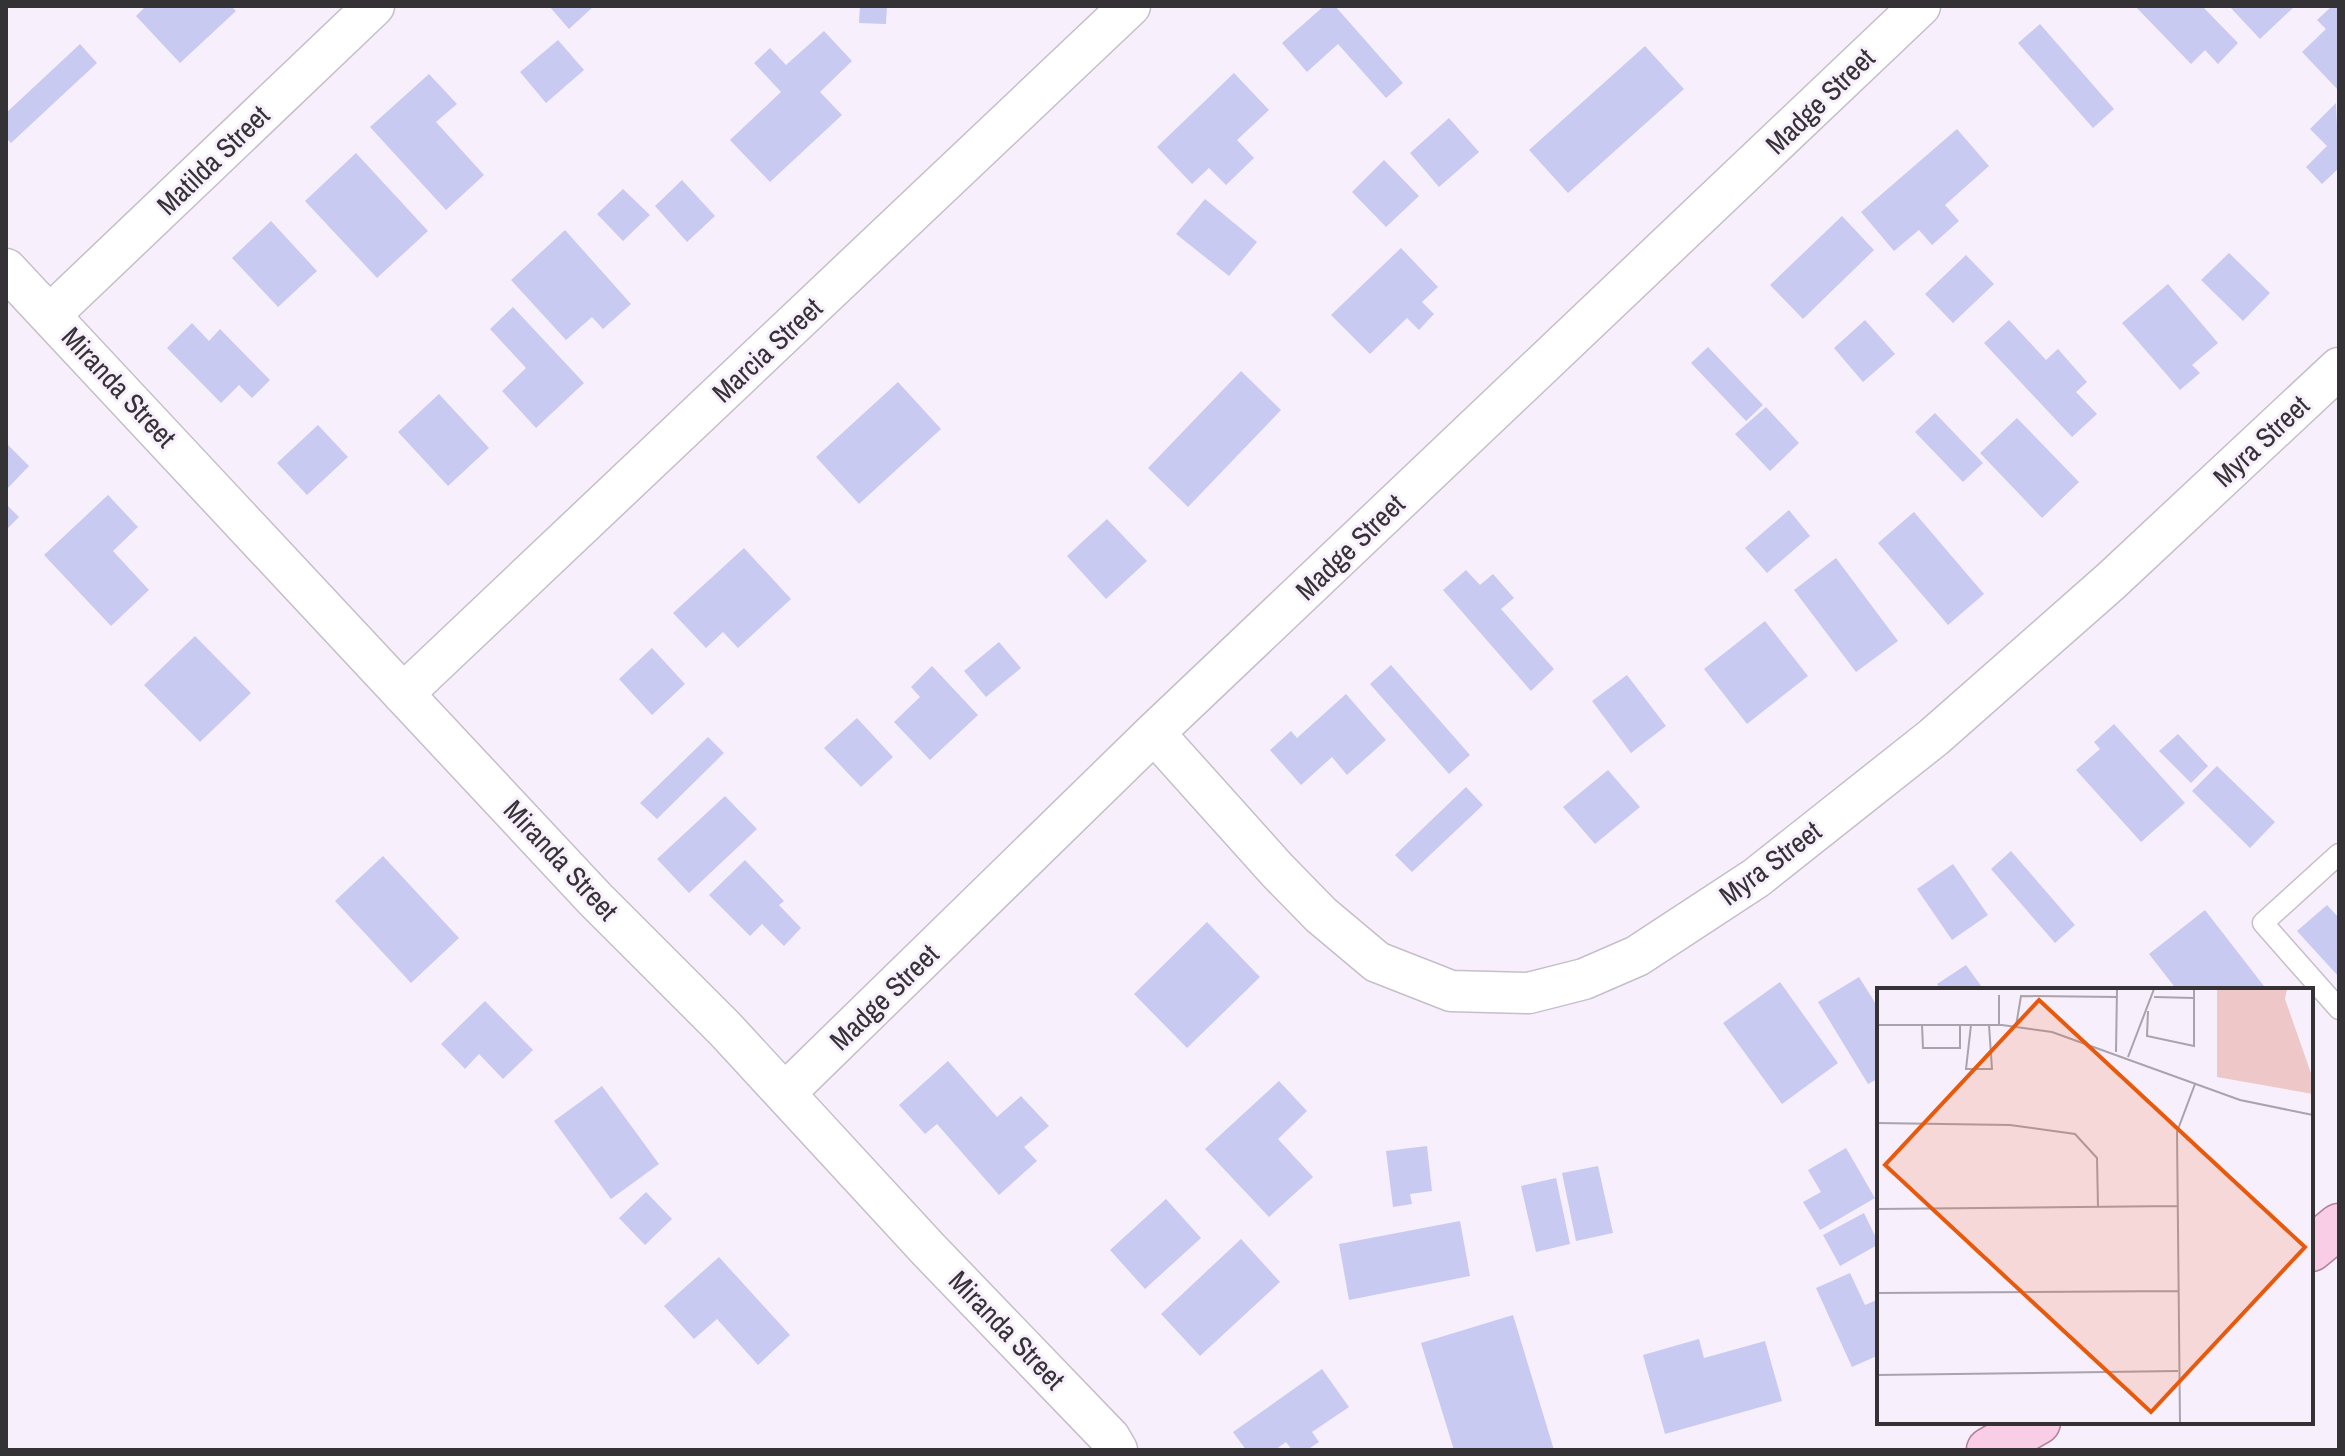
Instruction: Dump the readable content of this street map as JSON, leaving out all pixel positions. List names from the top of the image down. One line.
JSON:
{"streets":{"street":["Madge Street","Matilda Street","Marcia Street","Miranda Street","Myra Street"]},"crossings":[["Madge Street","Miranda Street"],["Madge Street","Myra Street"],["Matilda Street","Miranda Street"],["Marcia Street","Miranda Street"]]}
